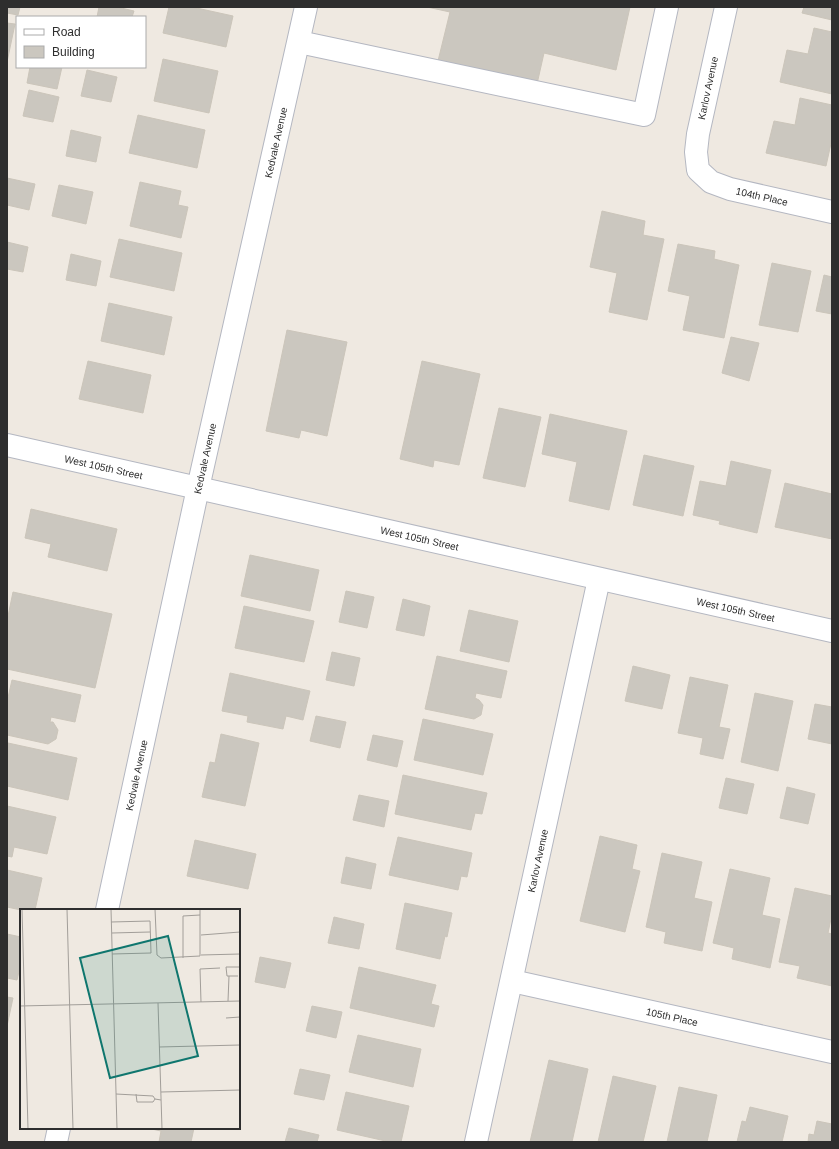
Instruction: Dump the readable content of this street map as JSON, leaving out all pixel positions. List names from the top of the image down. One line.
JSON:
{"streets":{"street":["Karlov Avenue","Kedvale Avenue","104th Place","West 105th Street","105th Place"]},"crossings":[["Karlov Avenue","104th Place"],["Karlov Avenue","West 105th Street"],["Karlov Avenue","105th Place"],["Kedvale Avenue","West 105th Street"]],"legend":["Road","Building"]}
